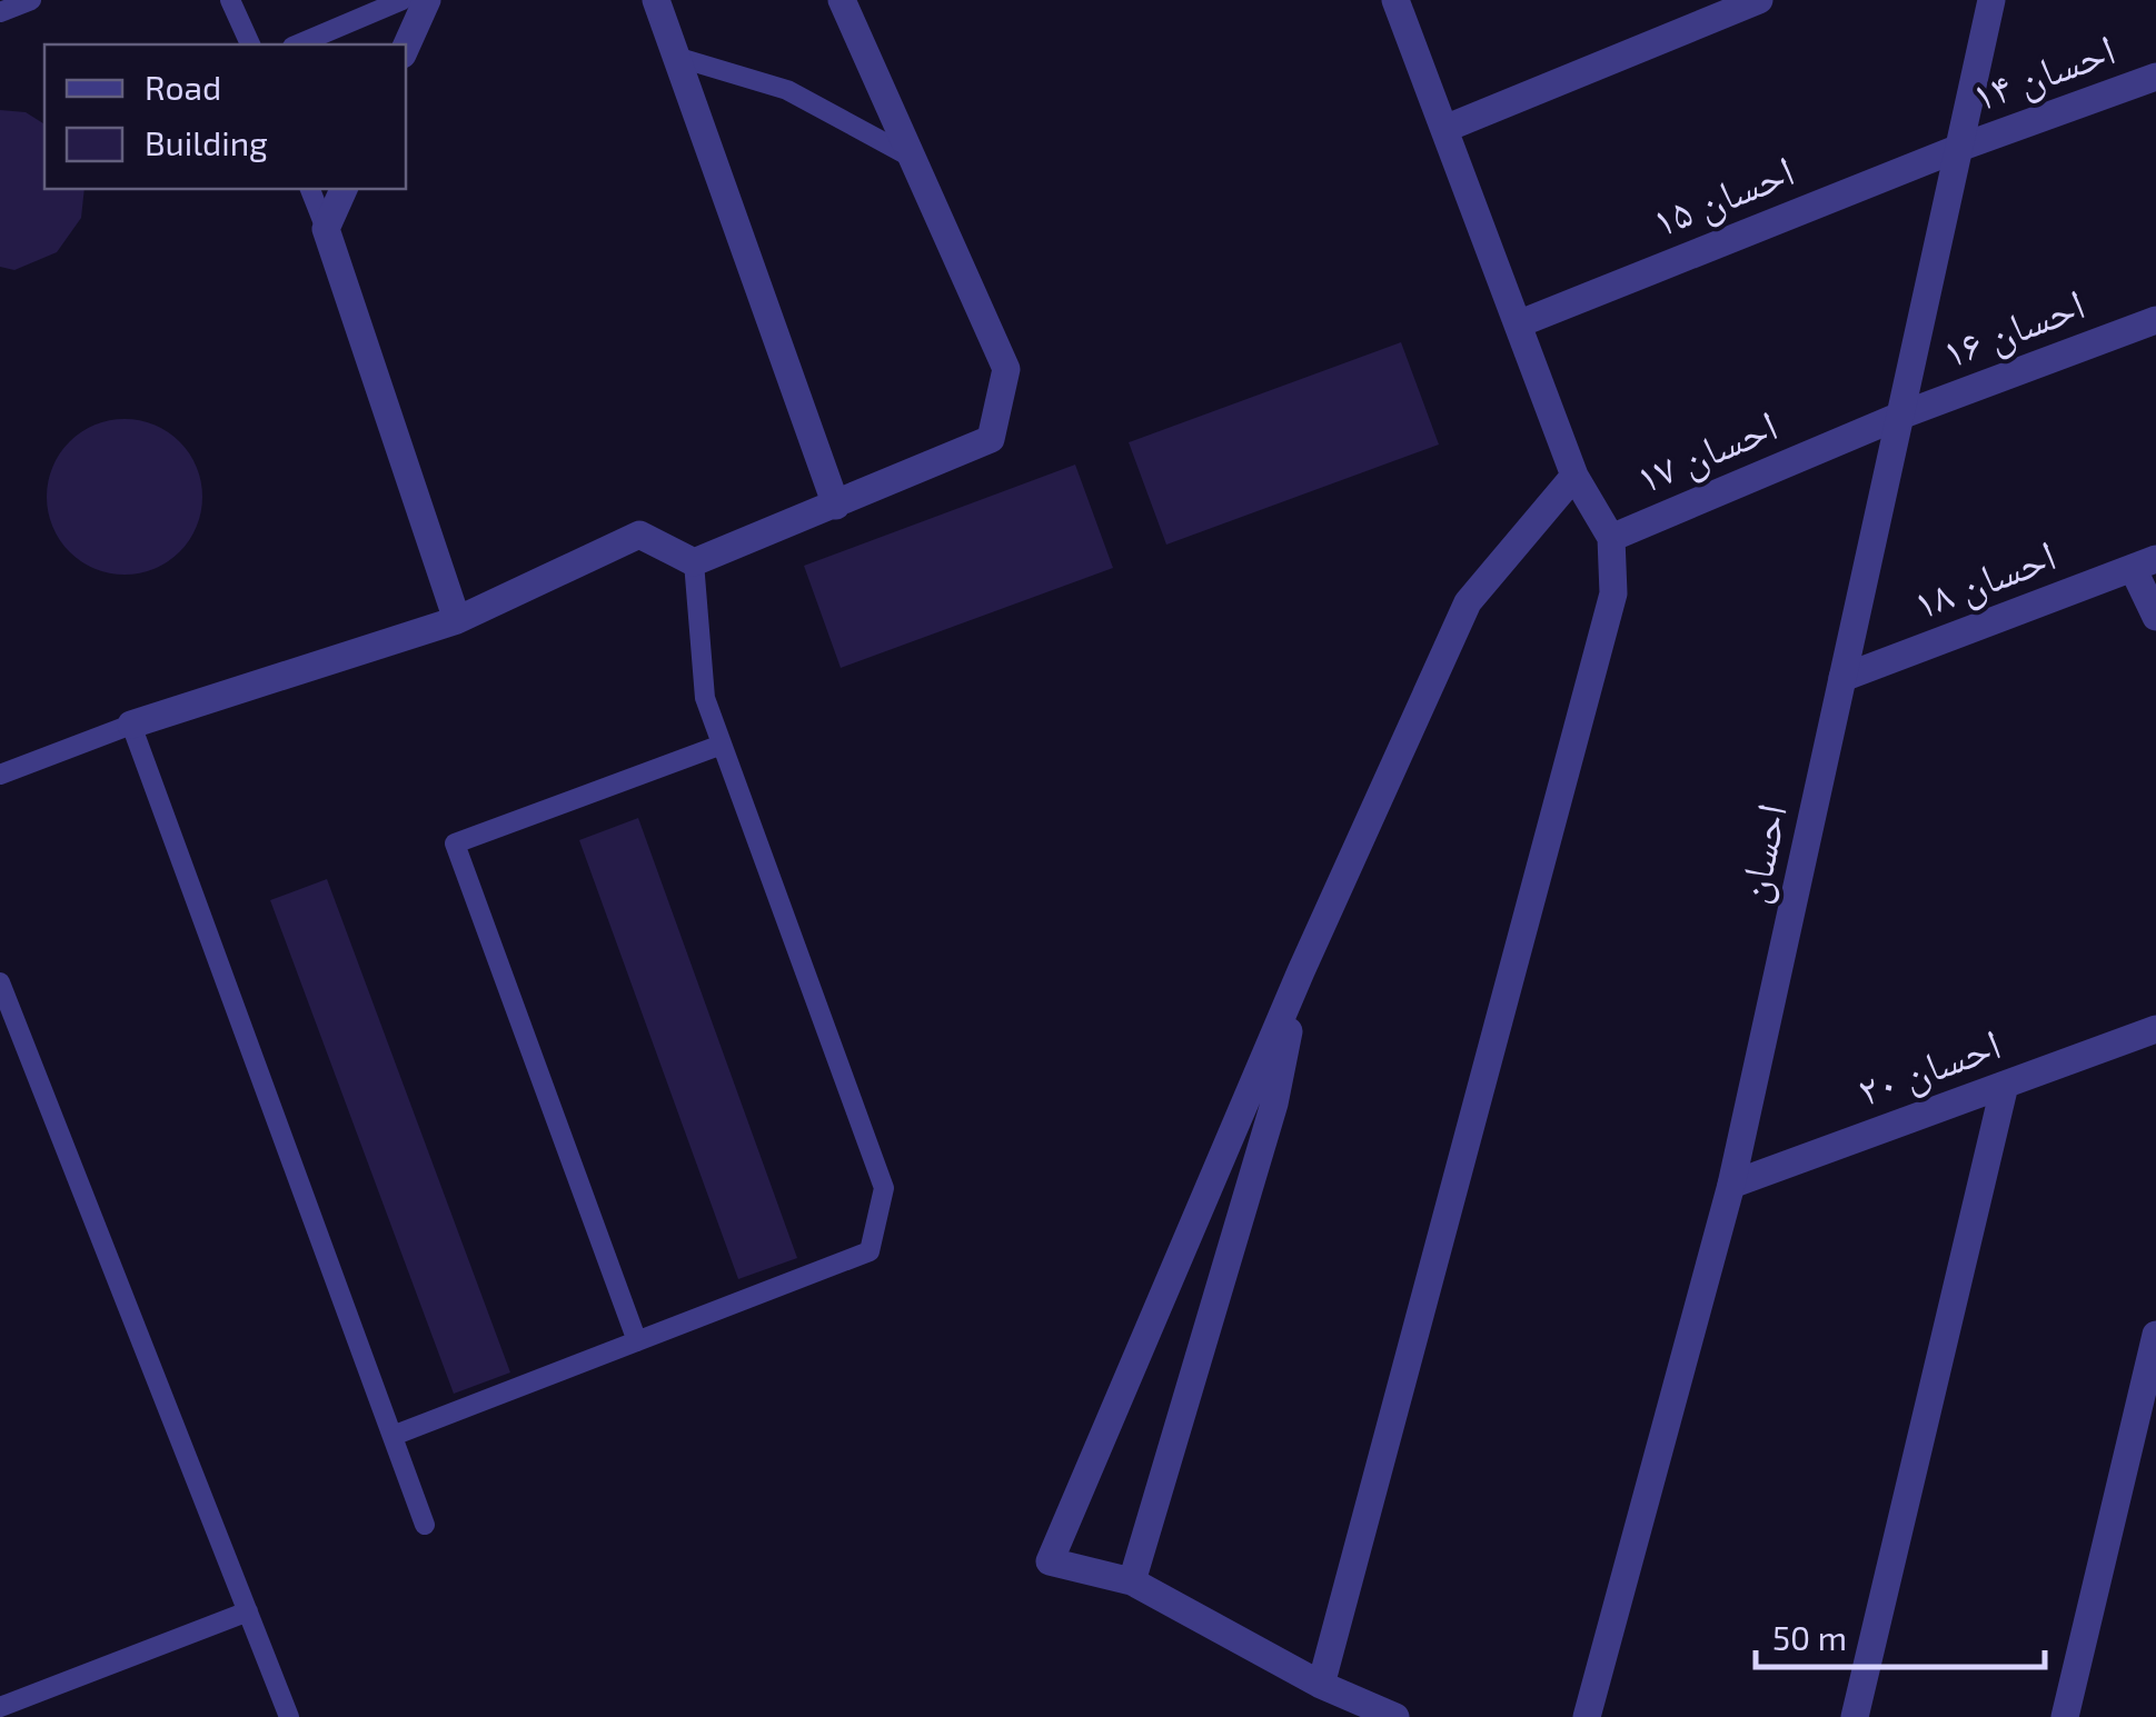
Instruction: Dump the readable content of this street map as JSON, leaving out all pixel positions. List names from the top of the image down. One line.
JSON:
{"streets":{"street":["احسان ۱۴","احسان ۱۵","احسان ۱۶","احسان ۱۷","احسان ۱۸","احسان","احسان ۲۰"]},"crossings":[["احسان ۱۴","احسان ۱۵"],["احسان ۱۴","احسان"],["احسان ۱۵","احسان ۱۷"],["احسان ۱۵","احسان"],["احسان ۱۶","احسان ۱۷"],["احسان ۱۶","احسان"],["احسان ۱۷","احسان"],["احسان ۱۸","احسان"],["احسان","احسان ۲۰"]],"legend":["Road","Building"],"scale_bar":"50 m"}
